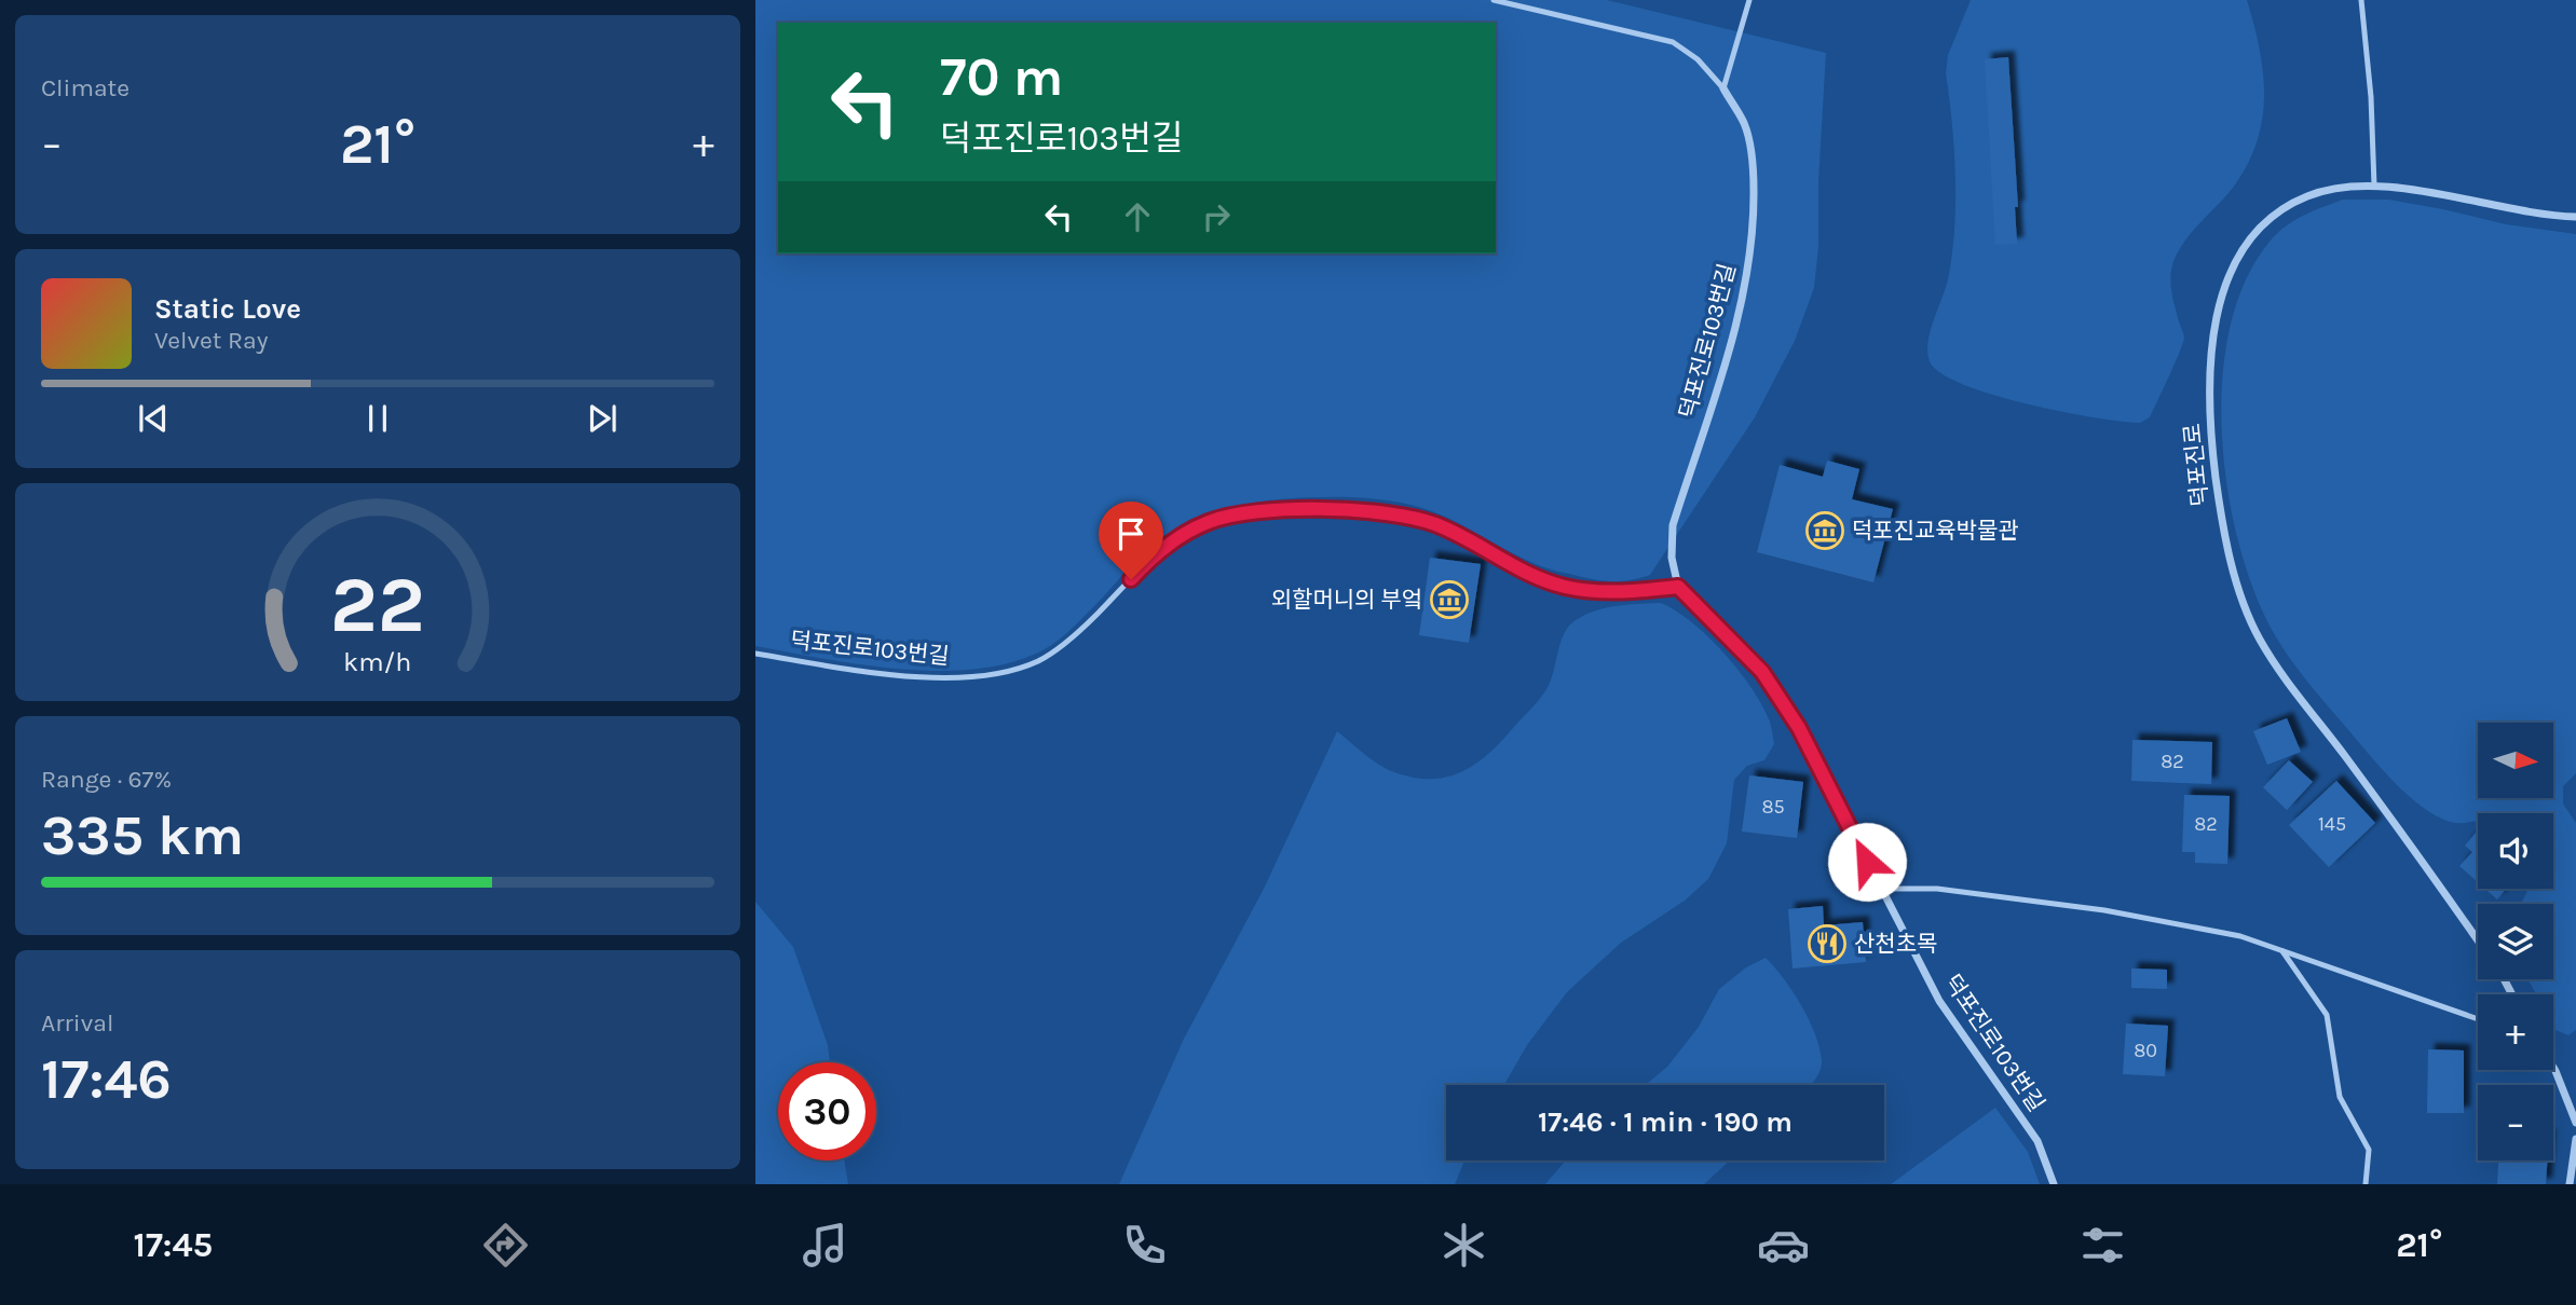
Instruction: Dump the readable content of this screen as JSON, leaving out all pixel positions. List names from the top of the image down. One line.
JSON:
{"streets":{"street":["덕포진로103번길","덕포진로"]},"places":{"museum":["덕포진교육박물관","외할머니의 부엌"],"restaurant":["산천초목"]},"house_numbers":["82","85","82","145","80"],"north":"right","page":{"tile":["Climate",["Range · 67%","335 km"],["Arrival","17:46"]],"turn":["70 m","덕포진로103번길"],"heat":["−","21°","+"],"song":["Static Love","Velvet Ray"],"map_buttons":["+","−"],"limit":"30","trip":"17:46 · 1 min · 190 m","tabs":["17:45","21°"],"gauge":["22","km/h"]}}
